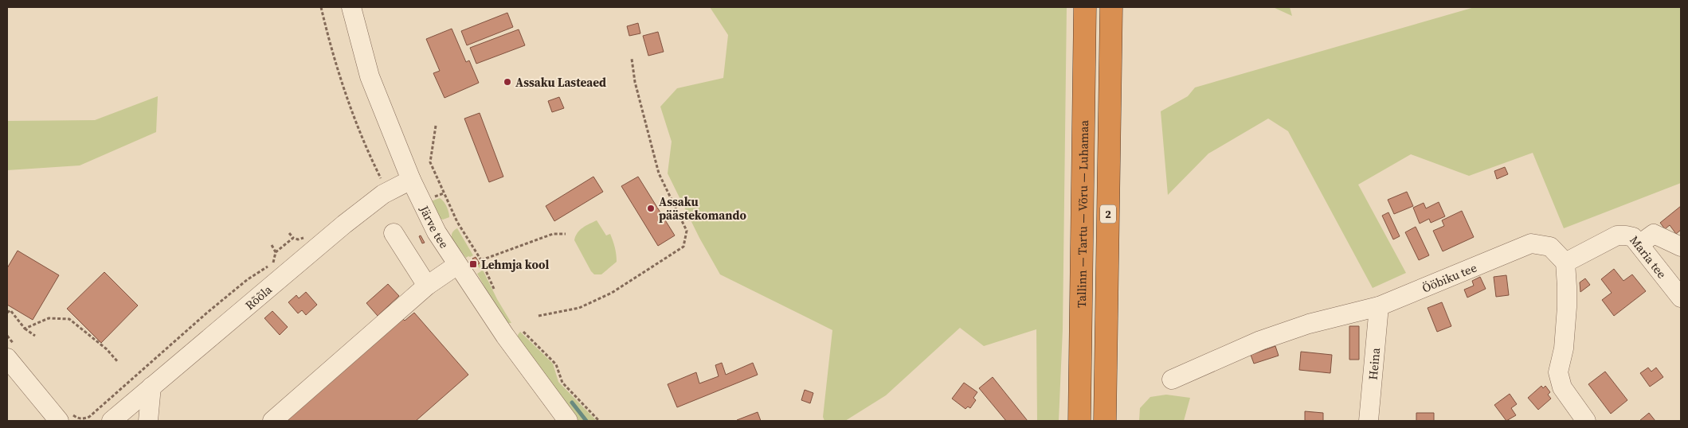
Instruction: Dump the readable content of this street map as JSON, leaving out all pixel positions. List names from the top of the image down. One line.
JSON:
{"streets":{"highway":["Tallinn — Tartu — Võru — Luhamaa","2"],"street":["Järve tee","Maria tee","Ööbiku tee","Rõõla","Heina"]},"crossings":[["Järve tee","Rõõla"],["Maria tee","Ööbiku tee"],["Ööbiku tee","Heina"]],"places":{"other":["Assaku Lasteaed","Assaku päästekomando"],"transit":["Lehmja kool"]}}
